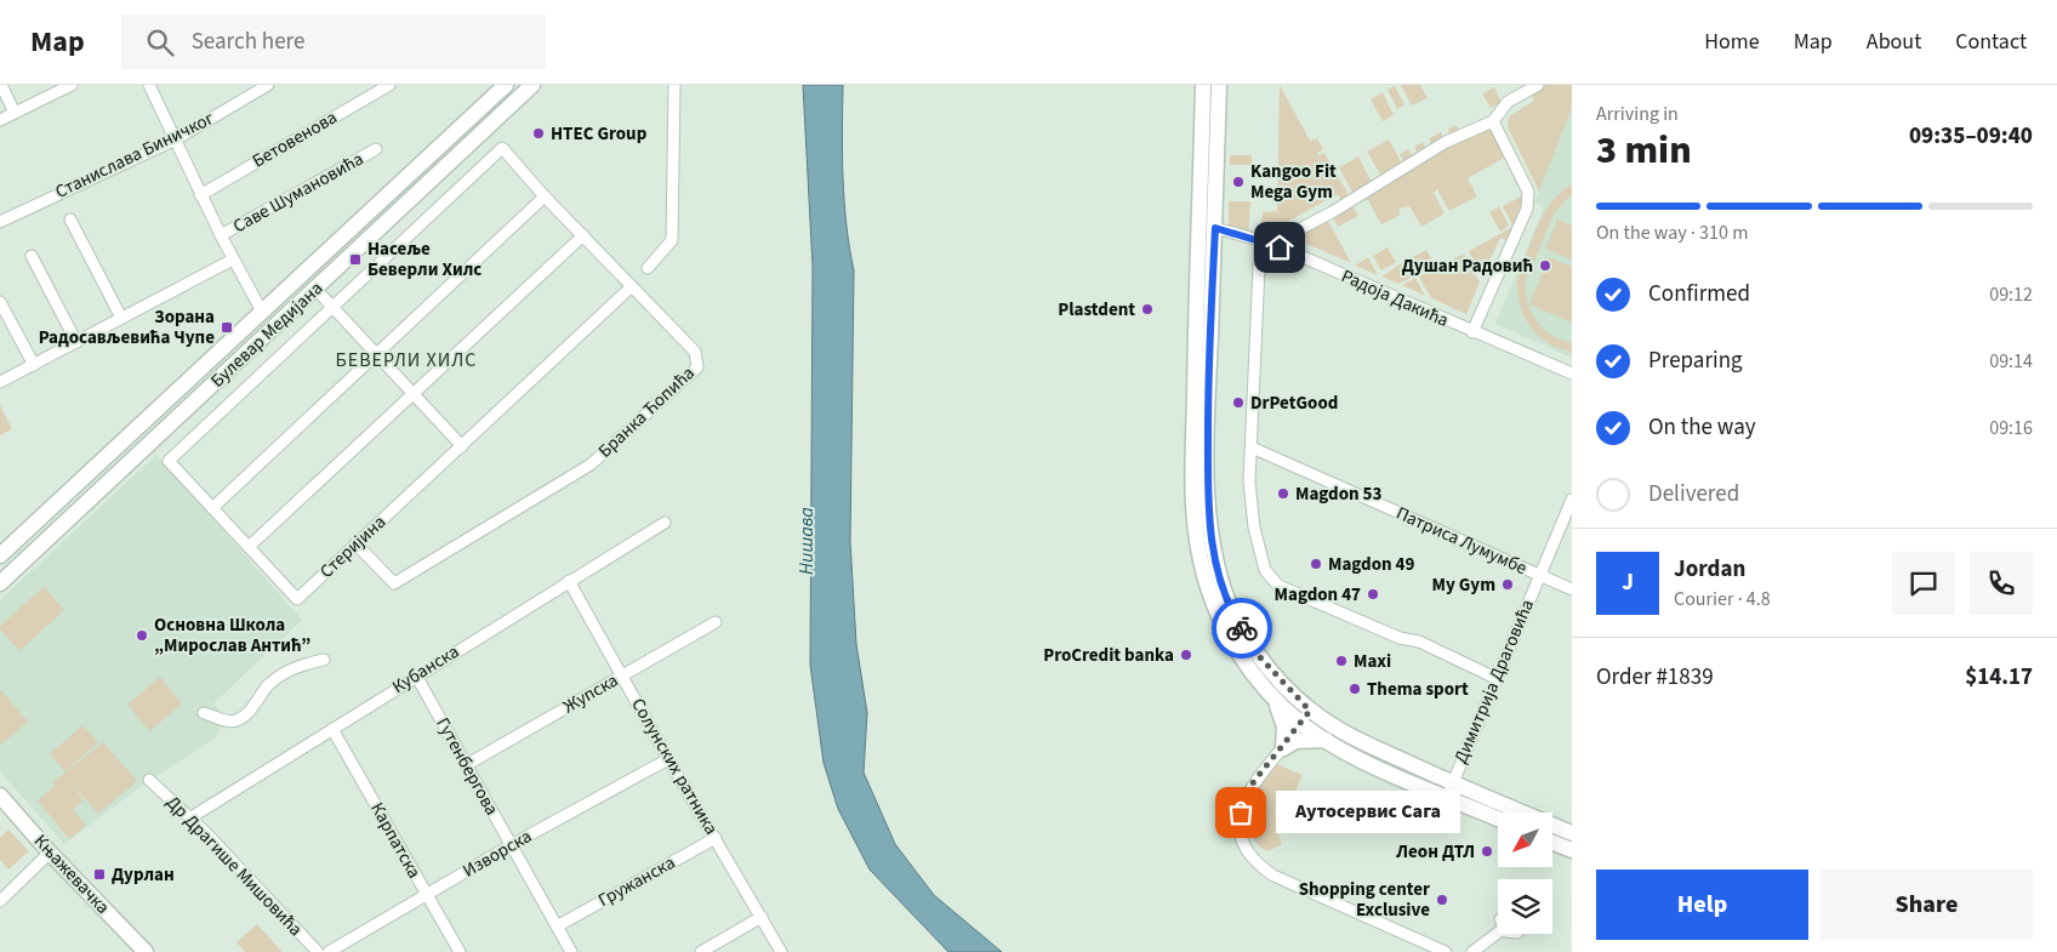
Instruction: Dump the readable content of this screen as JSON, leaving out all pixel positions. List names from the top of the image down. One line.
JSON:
{"streets":{"street":["Бетовенова","Станислава Биничког","Саве Шумановића","Радоја Дакића","Булевар Медијана","Бранка Ћопића","Патриса Лумумбе","Стеријина","Кубанска","Димитрија Драговића","Жупска","Гутенбергова","Солунских ратника","Карпатска","Изворска","Др Драгише Мишовића","Књажевачка","Гружанска"]},"crossings":[["Булевар Медијана","Бранка Ћопића"],["Булевар Медијана","Стеријина"],["Бранка Ћопића","Стеријина"],["Патриса Лумумбе","Димитрија Драговића"],["Кубанска","Гутенбергова"],["Кубанска","Солунских ратника"],["Кубанска","Карпатска"],["Кубанска","Др Драгише Мишовића"],["Жупска","Гутенбергова"],["Жупска","Солунских ратника"],["Гутенбергова","Изворска"],["Гутенбергова","Гружанска"],["Солунских ратника","Изворска"],["Солунских ратника","Гружанска"],["Карпатска","Изворска"]],"districts":["БЕВЕРЛИ ХИЛС"],"water":["Нишава"],"places":{"other":["HTEC Group","Kangoo Fit Mega Gym","Душан Радовић","Plastdent","DrPetGood","Magdon 53","Magdon 49","My Gym","Magdon 47","Основна Школа „Мирослав Антић”","ProCredit banka","Maxi","Thema sport","Аутосервис Сага","Леон ДТЛ","Shopping center Exclusive"],"transit":["Насеље Беверли Хилс","Зорана Радосављевића Чупе","Дурлан"]},"north":"bottom left","page":{"header":"Map","search":"Search here","nav":["Home","Map","About","Contact"],"heading":["3 min","Arriving in","09:35–09:40"],"panel":["Jordan","Courier · 4.8","Order #1839","$14.17"],"bar":"On the way · 310 m","list":[["Confirmed","09:12"],["Preparing","09:14"],["On the way","09:16"],"Delivered"],"round":"J","bubble":"Аутосервис Сага","buttons":["Help","Share"]}}
